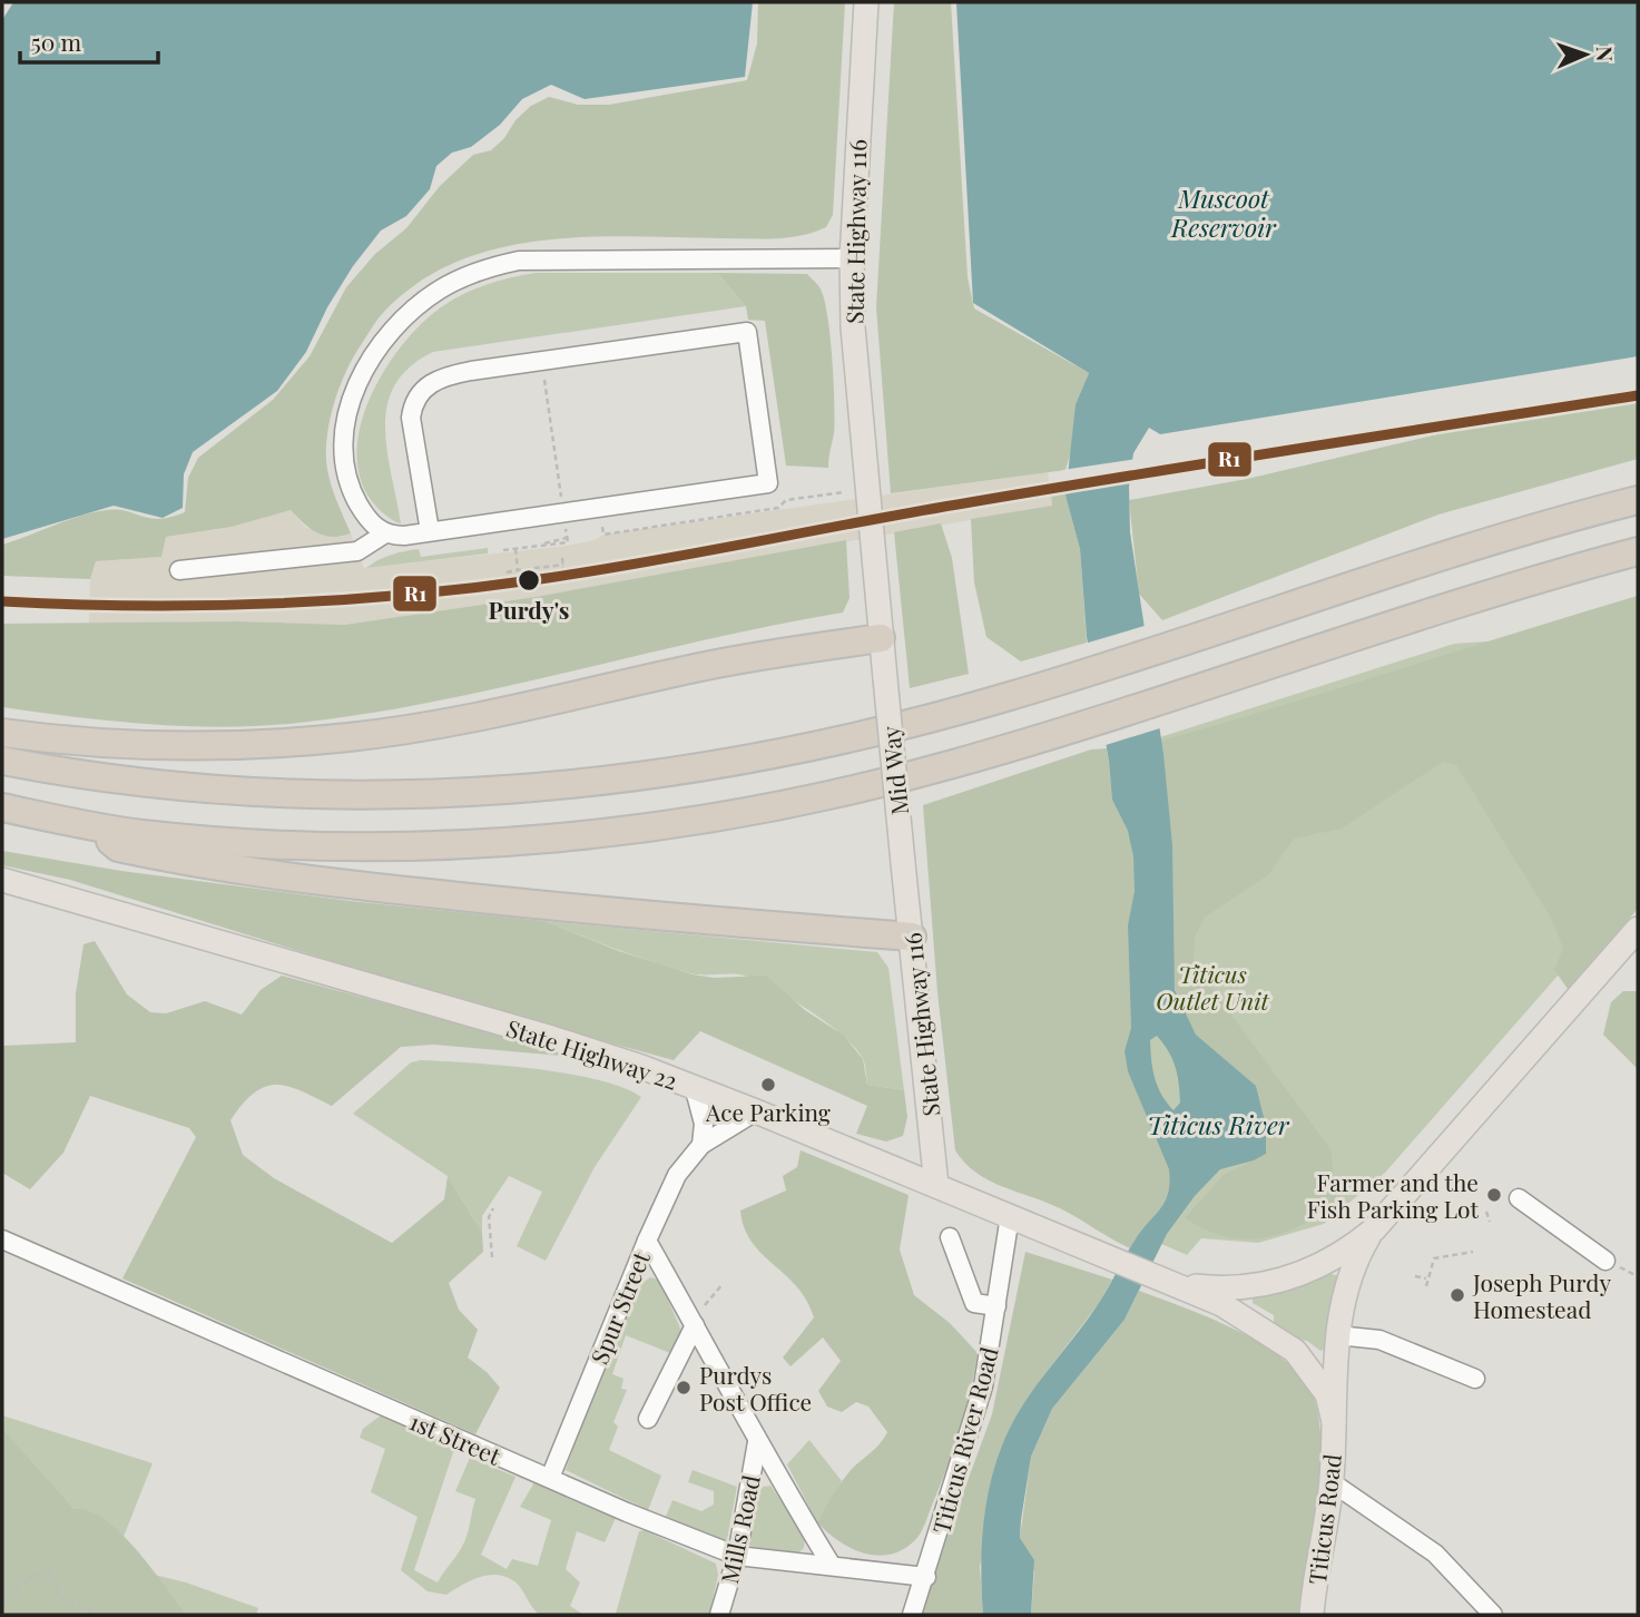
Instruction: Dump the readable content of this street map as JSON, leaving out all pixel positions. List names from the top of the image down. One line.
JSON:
{"streets":{"main road":["State Highway 116","Mid Way","State Highway 22","Titicus Road"],"street":["Spur Street","1st Street","Titicus River Road","Mills Road"]},"crossings":[["State Highway 116","Mid Way"],["State Highway 116","State Highway 22"],["State Highway 22","Spur Street"],["State Highway 22","Titicus River Road"],["State Highway 22","Titicus Road"],["Spur Street","1st Street"],["1st Street","Titicus River Road"],["1st Street","Mills Road"]],"water":["Muscoot Reservoir","Titicus River"],"parks":["Titicus Outlet Unit"],"places":["Purdy's","Ace Parking","Farmer and the Fish Parking Lot","Joseph Purdy Homestead","Purdys Post Office"],"lines":["transit line R1"],"scale_bar":"50 m","north":"right"}
